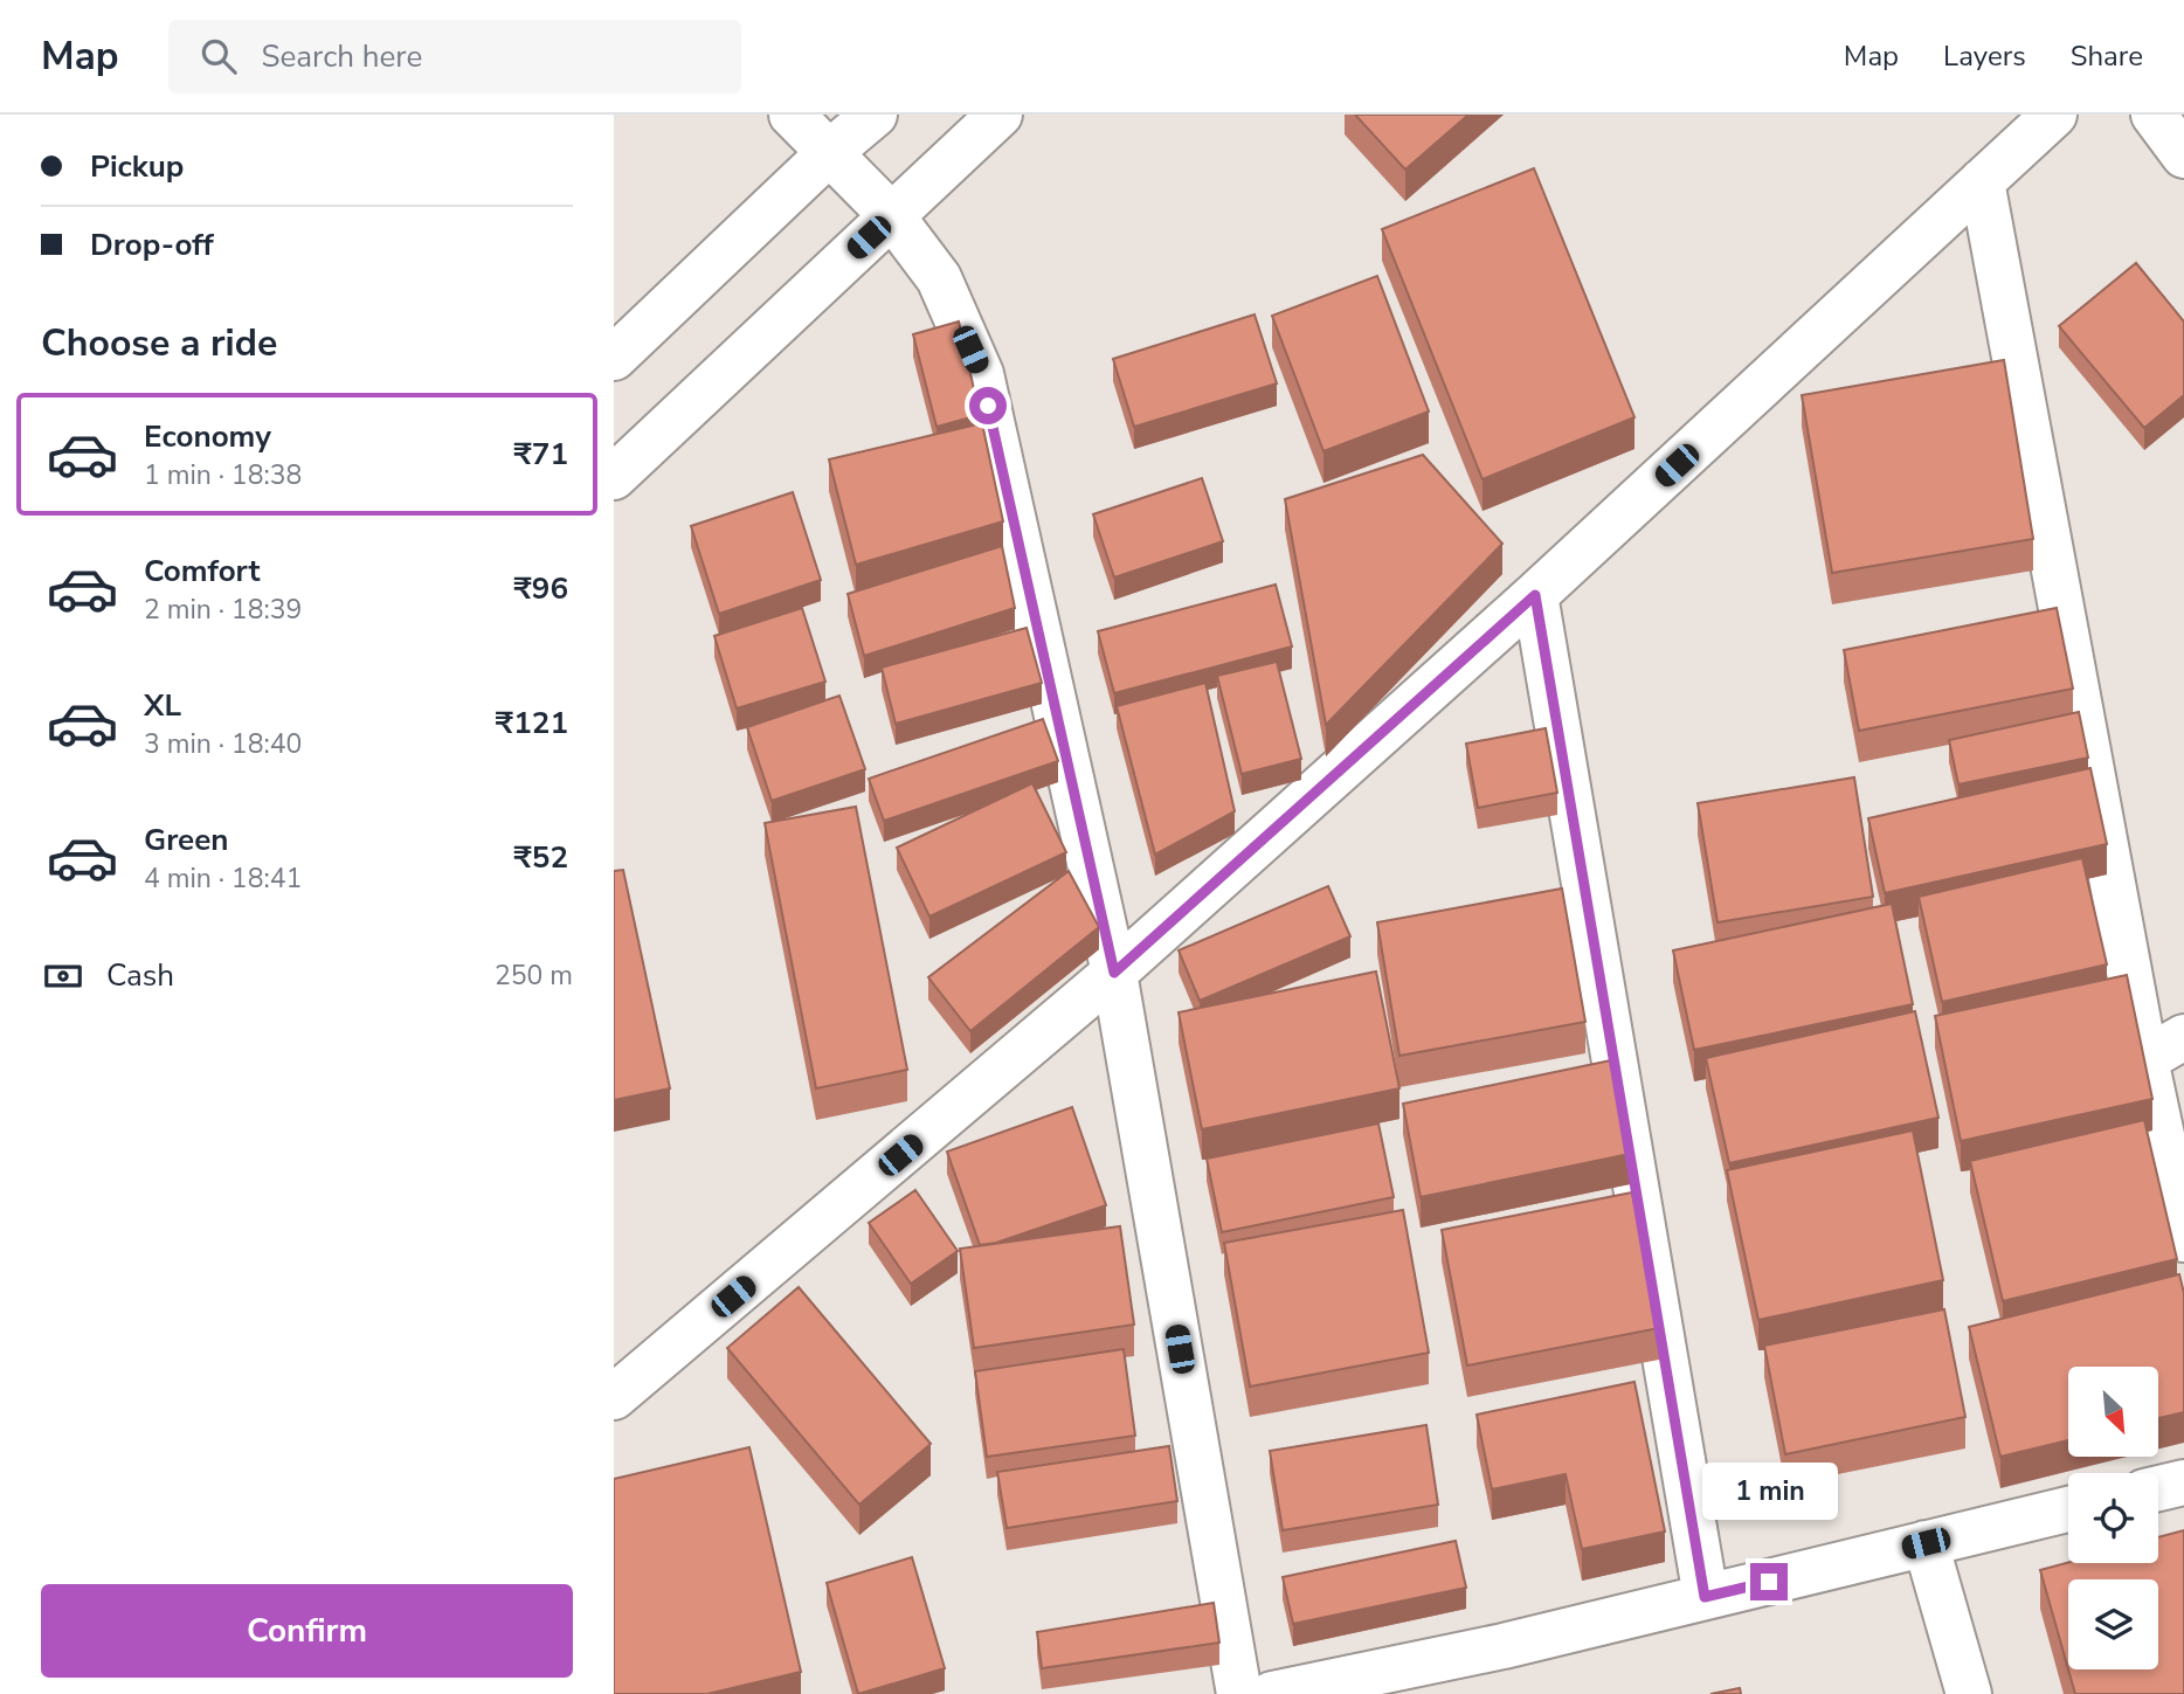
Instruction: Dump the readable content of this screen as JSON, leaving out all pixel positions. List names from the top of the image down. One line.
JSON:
{"north":"bottom right","page":{"header":"Map","search":"Search here","nav":["Map","Layers","Share"],"banner":["Pickup","Drop-off"],"heading":"Choose a ride","list":[{"name":"Economy","note":"1 min · 18:38","value":"₹71"},{"name":"Comfort","note":"2 min · 18:39","value":"₹96"},{"name":"XL","note":"3 min · 18:40","value":"₹121"},{"name":"Green","note":"4 min · 18:41","value":"₹52"}],"pay":["Cash","250 m"],"bubble":"1 min","buttons":"Confirm"}}
